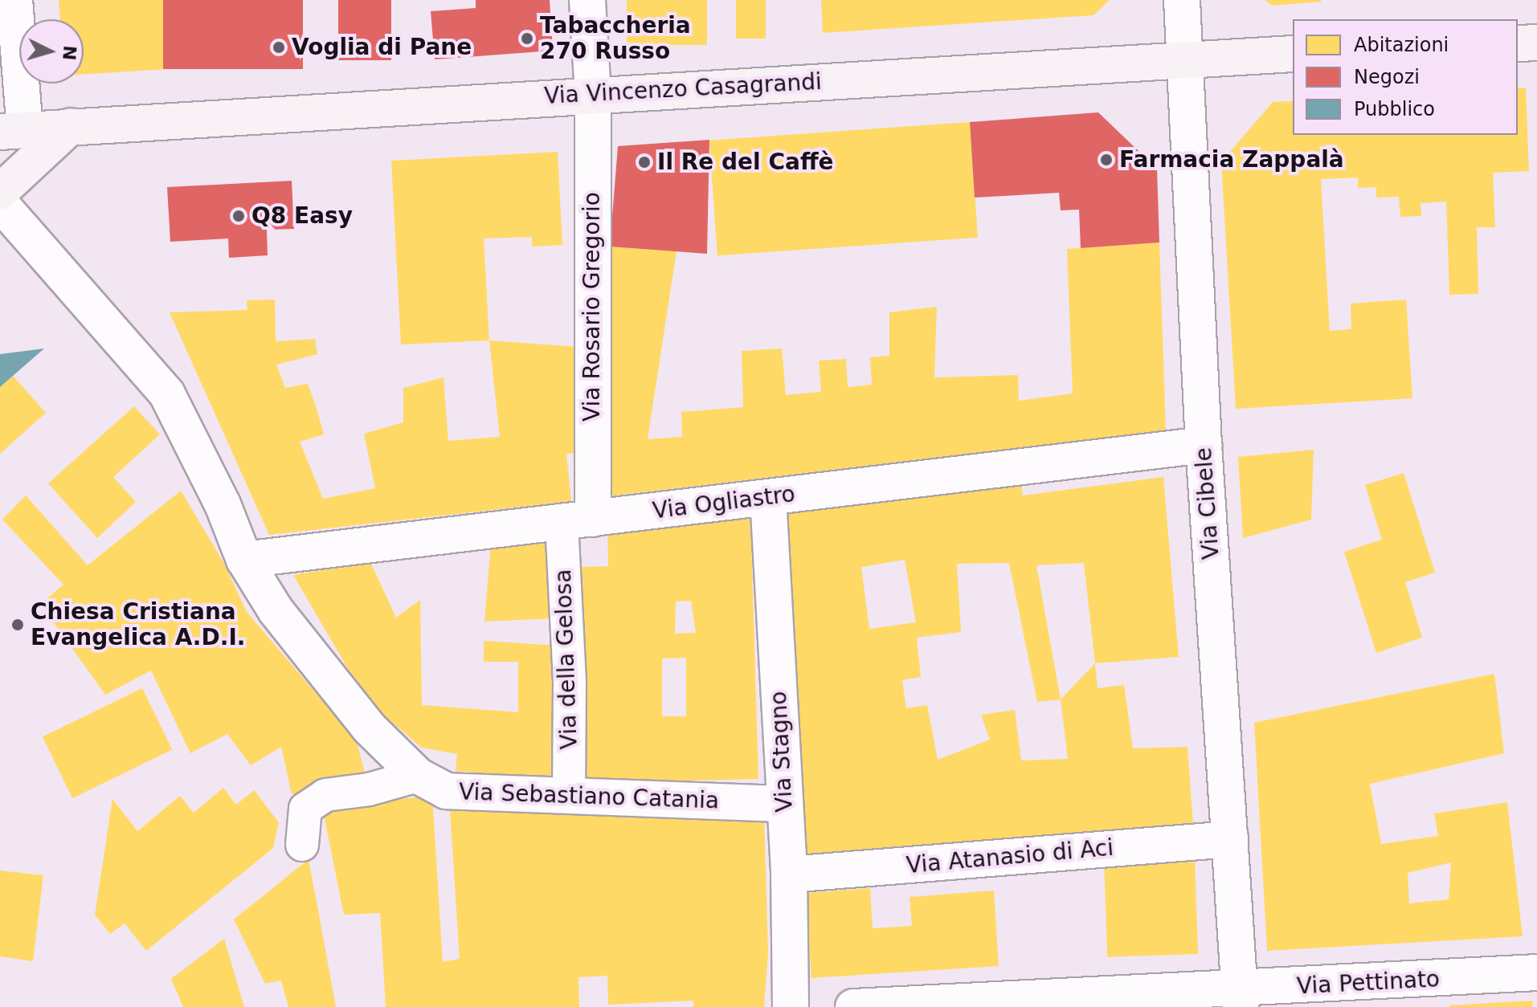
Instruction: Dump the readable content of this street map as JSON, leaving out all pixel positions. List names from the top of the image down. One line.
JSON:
{"streets":{"main road":["Via Vincenzo Casagrandi"],"street":["Via Rosario Gregorio","Via Ogliastro","Via Cibele","Via della Gelosa","Via Stagno","Via Sebastiano Catania","Via Atanasio di Aci","Via Pettinato"]},"crossings":[["Via Vincenzo Casagrandi","Via Rosario Gregorio"],["Via Vincenzo Casagrandi","Via Cibele"],["Via Rosario Gregorio","Via Ogliastro"],["Via Rosario Gregorio","Via della Gelosa"],["Via Ogliastro","Via Cibele"],["Via Ogliastro","Via della Gelosa"],["Via Ogliastro","Via Stagno"],["Via Ogliastro","Via Sebastiano Catania"],["Via Cibele","Via Atanasio di Aci"],["Via Cibele","Via Pettinato"],["Via della Gelosa","Via Sebastiano Catania"],["Via Stagno","Via Sebastiano Catania"],["Via Stagno","Via Atanasio di Aci"]],"places":["Tabaccheria 270 Russo","Voglia di Pane","Farmacia Zappalà","Il Re del Caffè","Q8 Easy","Chiesa Cristiana Evangelica A.D.I."],"legend":["Abitazioni","Negozi","Pubblico"],"north":"right"}
